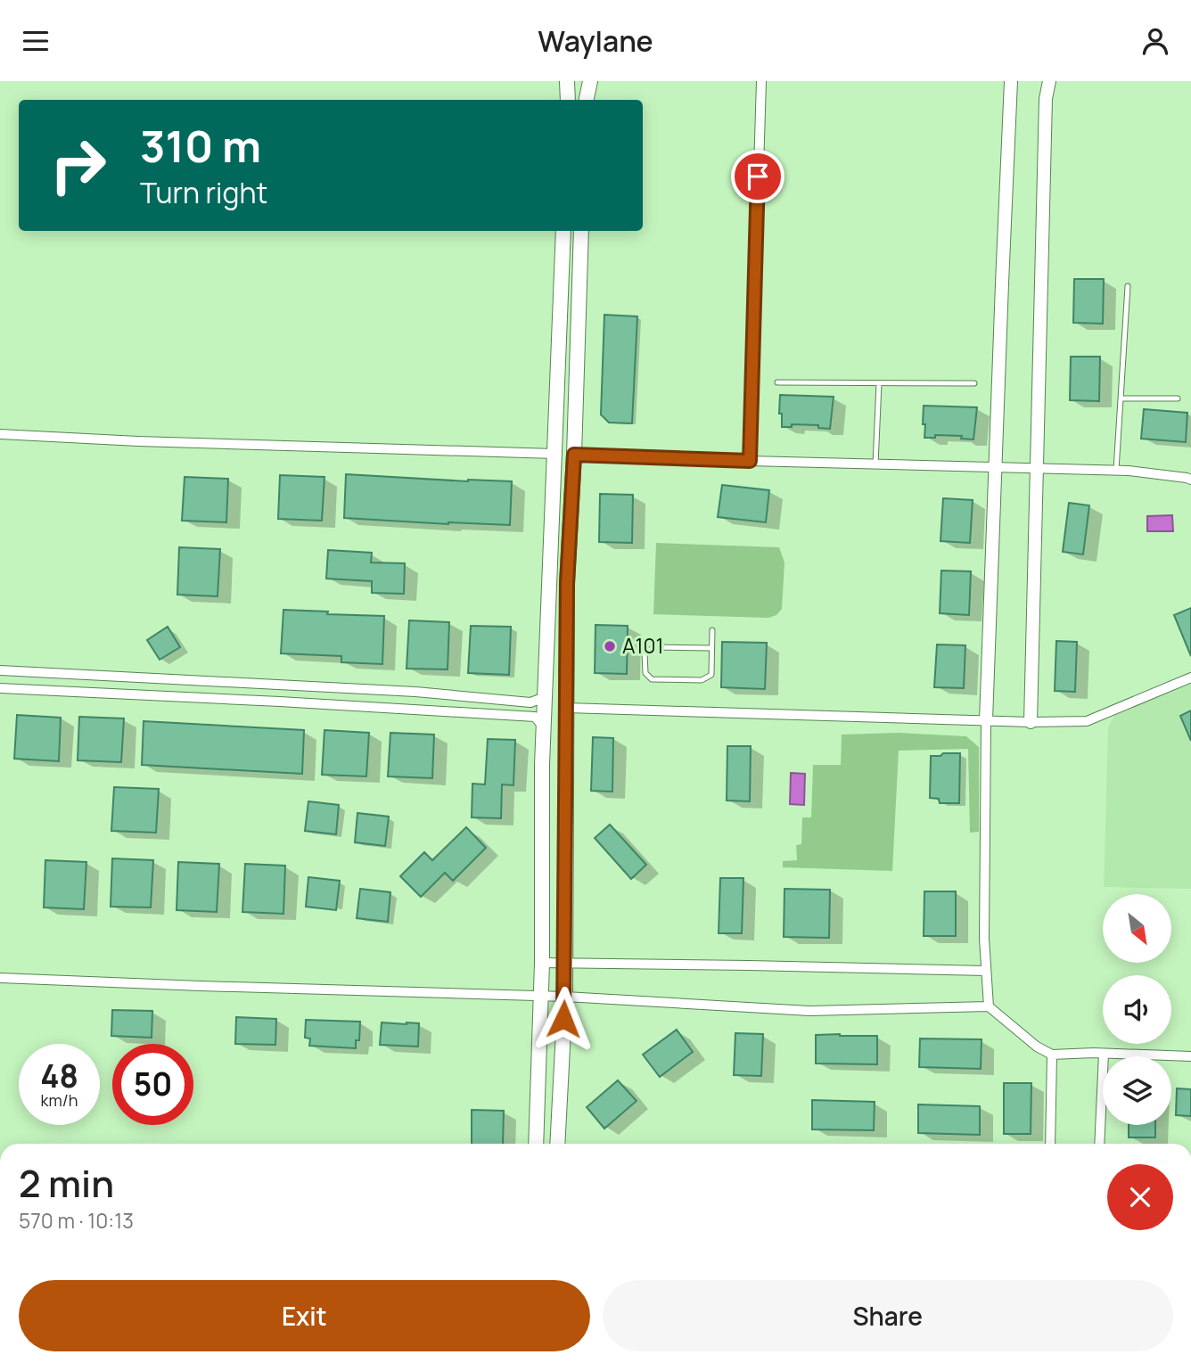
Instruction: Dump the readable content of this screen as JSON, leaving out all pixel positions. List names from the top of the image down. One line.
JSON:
{"places":["A101"],"north":"bottom right","page":{"header":"Waylane","turn":["310 m","Turn right"],"speed":"48 km/h","limit":"50","heading":["2 min","570 m · 10:13"],"buttons":["Exit","Share"]}}
